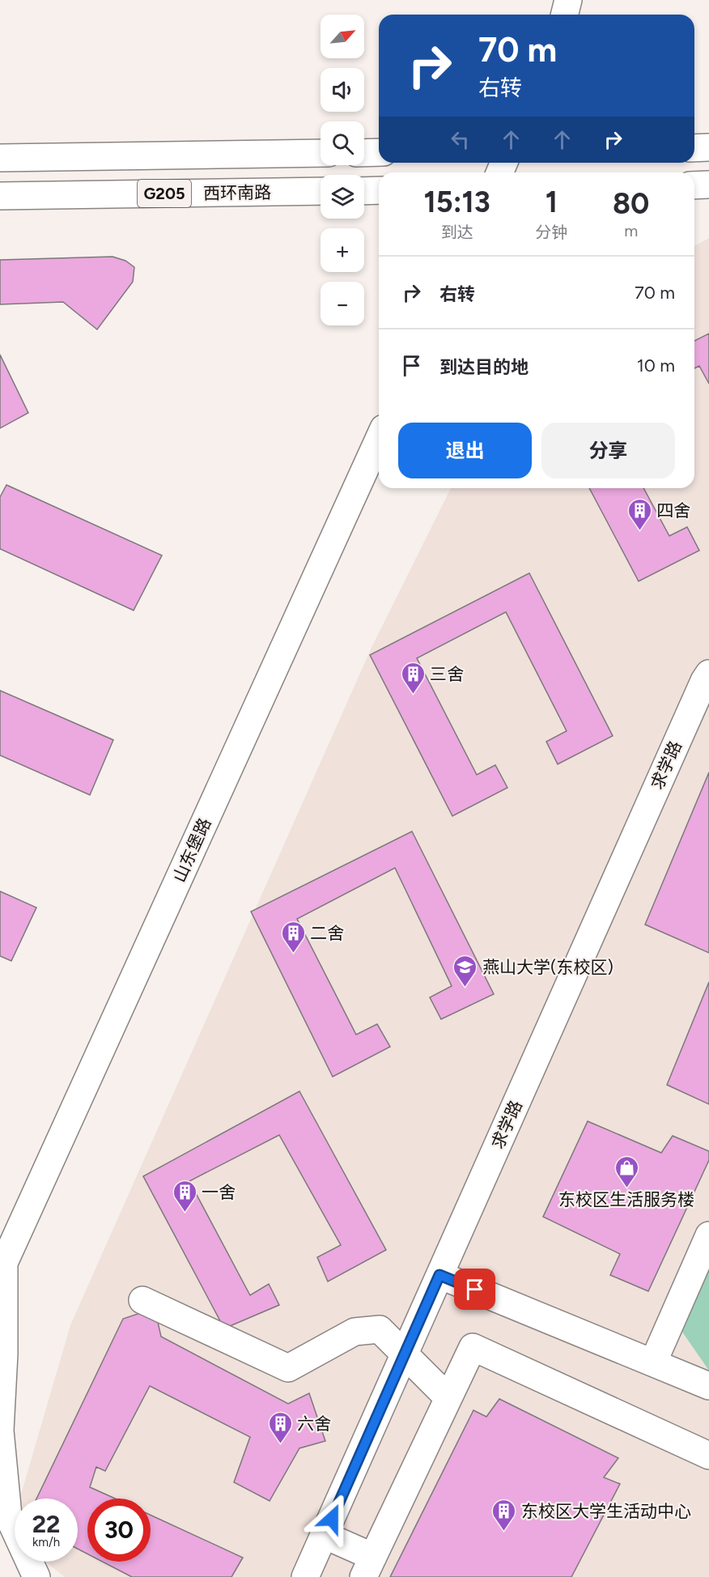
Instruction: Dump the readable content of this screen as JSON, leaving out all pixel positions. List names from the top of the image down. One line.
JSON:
{"streets":{"main road":["西环南路","G205","求学路","山东堡路"]},"places":{"building":["四舍","三舍","二舍","一舍","六舍","东校区大学生活动中心"],"school or university":["燕山大学(东校区)"],"shop":["东校区生活服务楼"]},"north":"top right","page":{"map_buttons":["+","−"],"turn":["70 m","右转"],"eta":["15:13","到达","1","分钟","80","m"],"list":[{"name":"右转","value":"70 m"},{"name":"到达目的地","value":"10 m"}],"buttons":["退出","分享"],"speed":"22 km/h","limit":"30"}}
